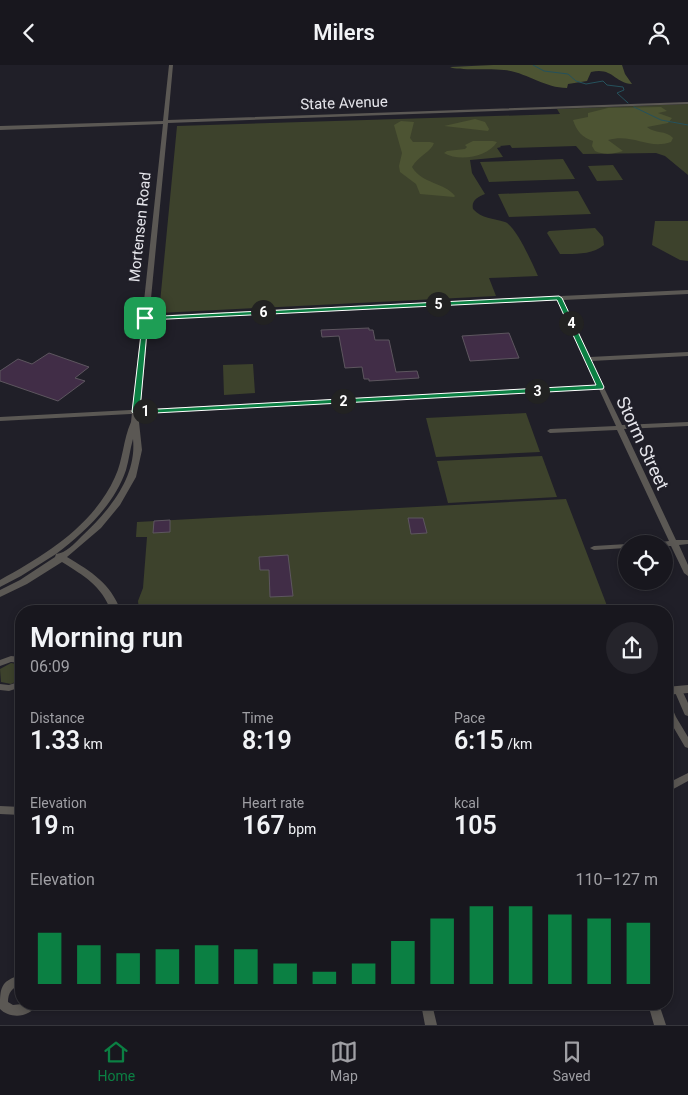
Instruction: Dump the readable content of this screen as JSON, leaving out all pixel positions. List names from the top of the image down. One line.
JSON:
{"streets":{"street":["State Avenue","Mortensen Road","Storm Street"]},"crossings":[["State Avenue","Mortensen Road"]],"page":{"header":"Milers","pins":["5","6","4","3","2","1"],"heading":["Morning run","06:09"],"stats":[["Distance","1.33 km"],["Time","8:19"],["Pace","6:15 /km"],["Elevation","19 m"],["Heart rate","167 bpm"],["kcal","105"]],"chart":["Elevation","110–127 m"],"tabs":["Home","Map","Saved"]}}
